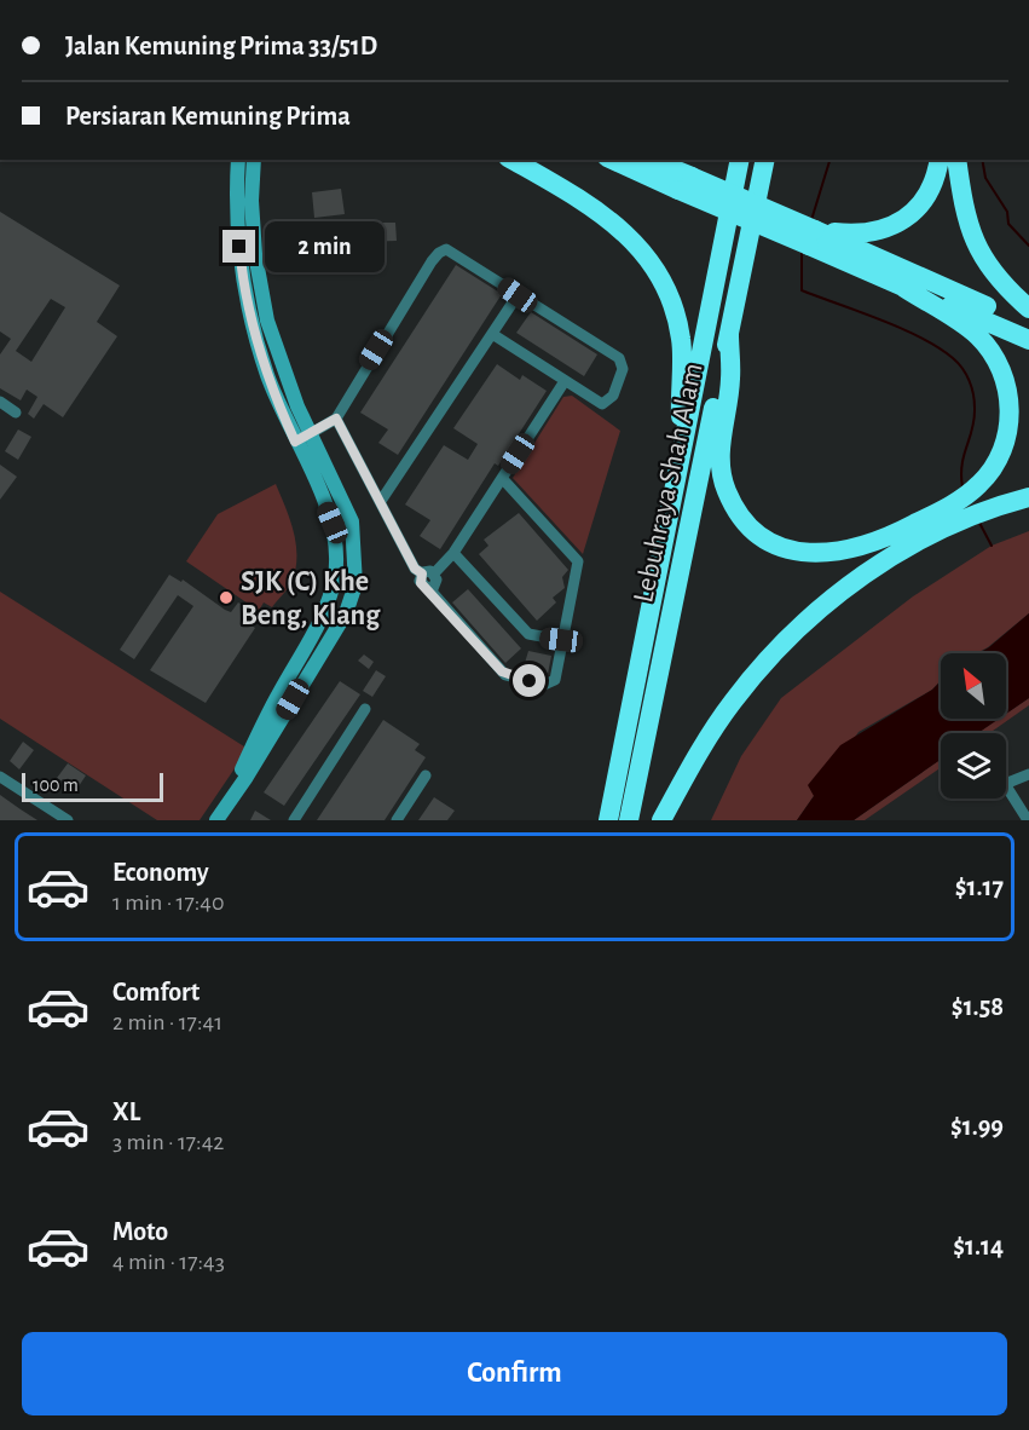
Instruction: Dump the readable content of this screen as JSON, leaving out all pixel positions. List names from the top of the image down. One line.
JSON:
{"streets":{"highway":["Lebuhraya Shah Alam"]},"places":["SJK (C) Khe Beng, Klang"],"scale_bar":"100 m","north":"top left","page":{"banner":["Jalan Kemuning Prima 33/51D","Persiaran Kemuning Prima"],"bubble":"2 min","scale":"100 m","list":[{"name":"Economy","note":"1 min · 17:40","value":"$1.17"},{"name":"Comfort","note":"2 min · 17:41","value":"$1.58"},{"name":"XL","note":"3 min · 17:42","value":"$1.99"},{"name":"Moto","note":"4 min · 17:43","value":"$1.14"}],"buttons":"Confirm"}}
